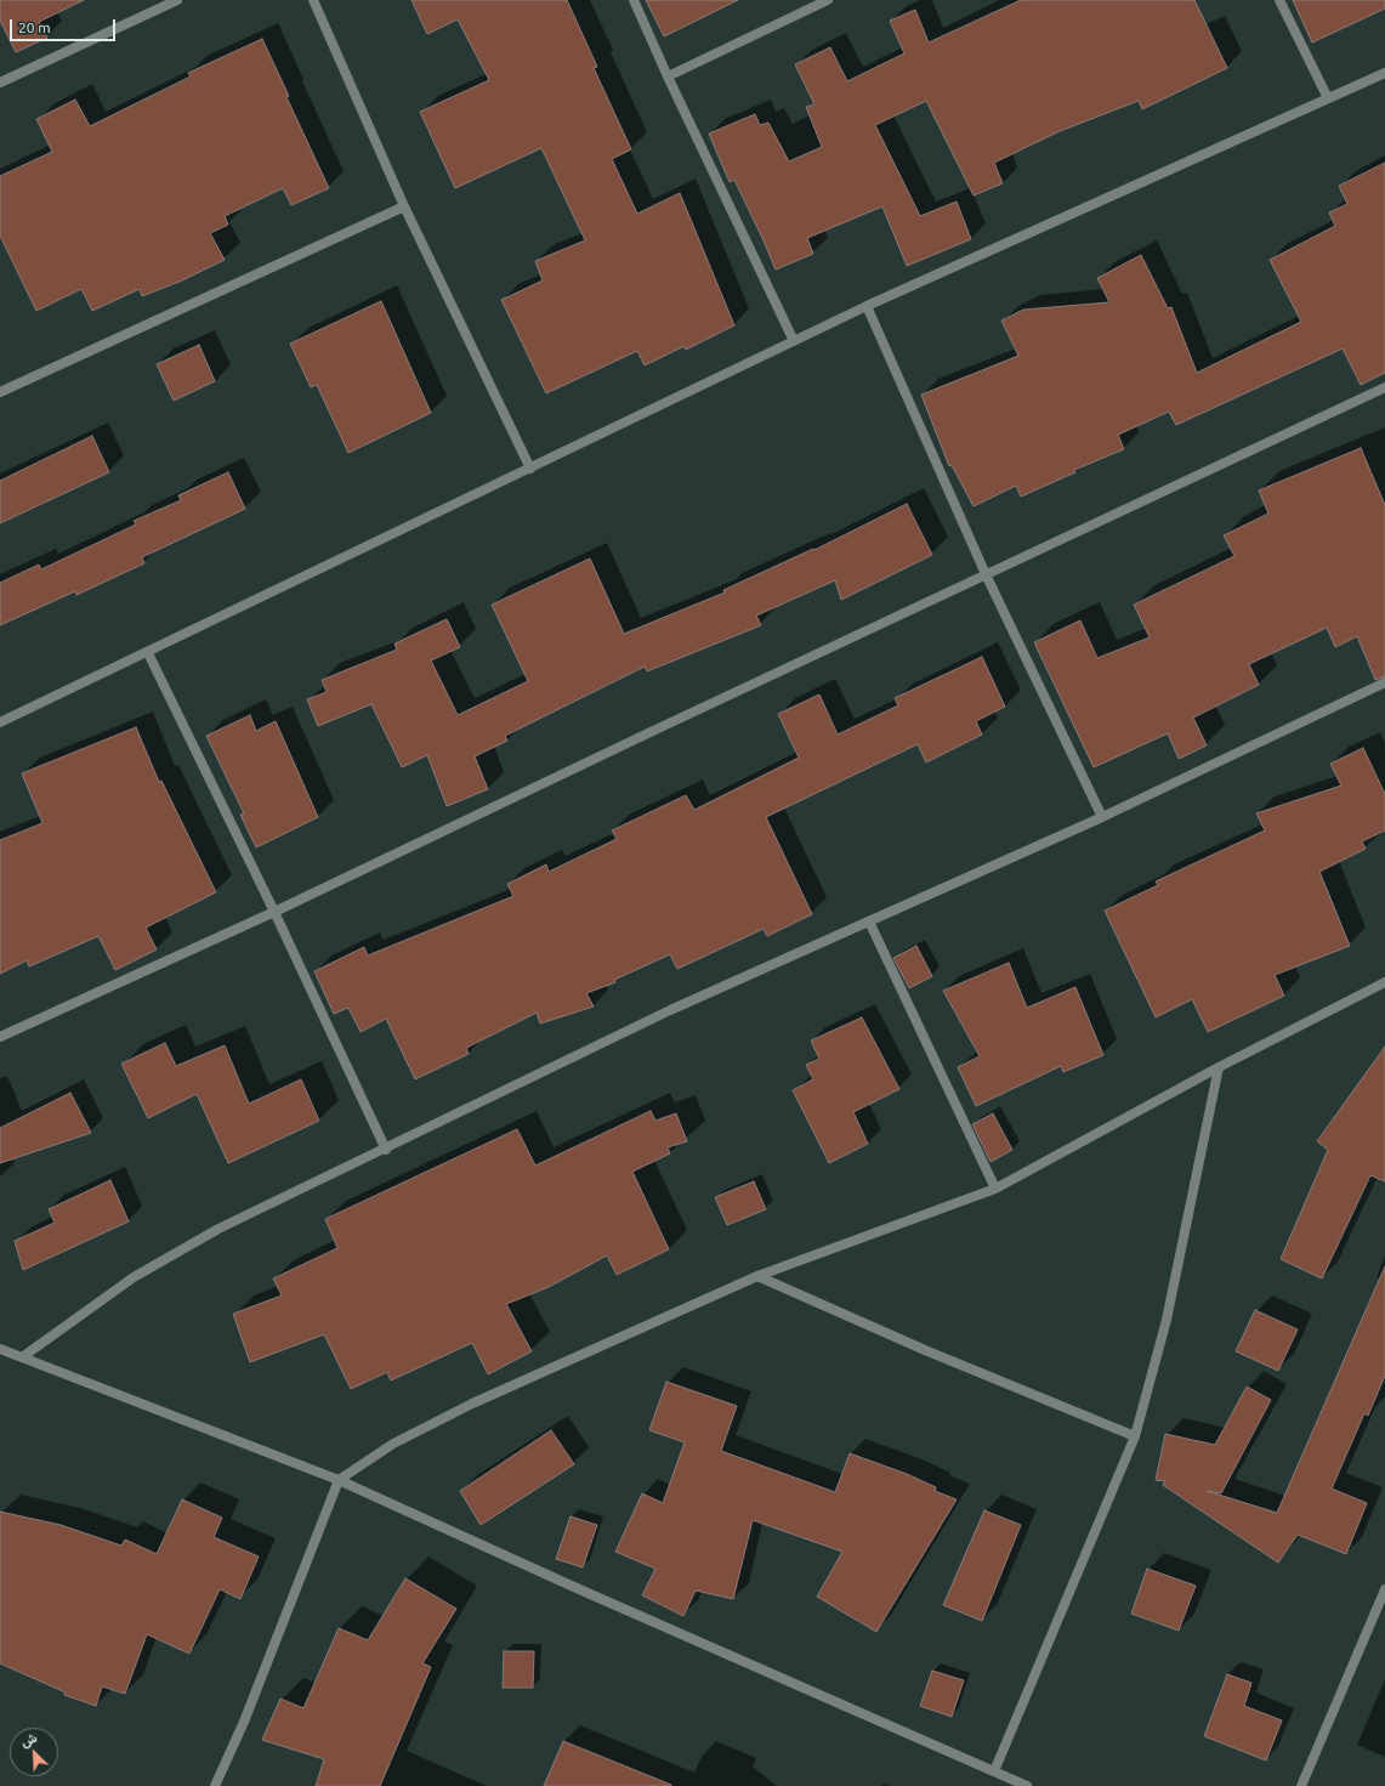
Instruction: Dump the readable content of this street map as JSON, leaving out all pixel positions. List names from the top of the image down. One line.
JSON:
{"scale_bar":"20 m","north":"top left"}
